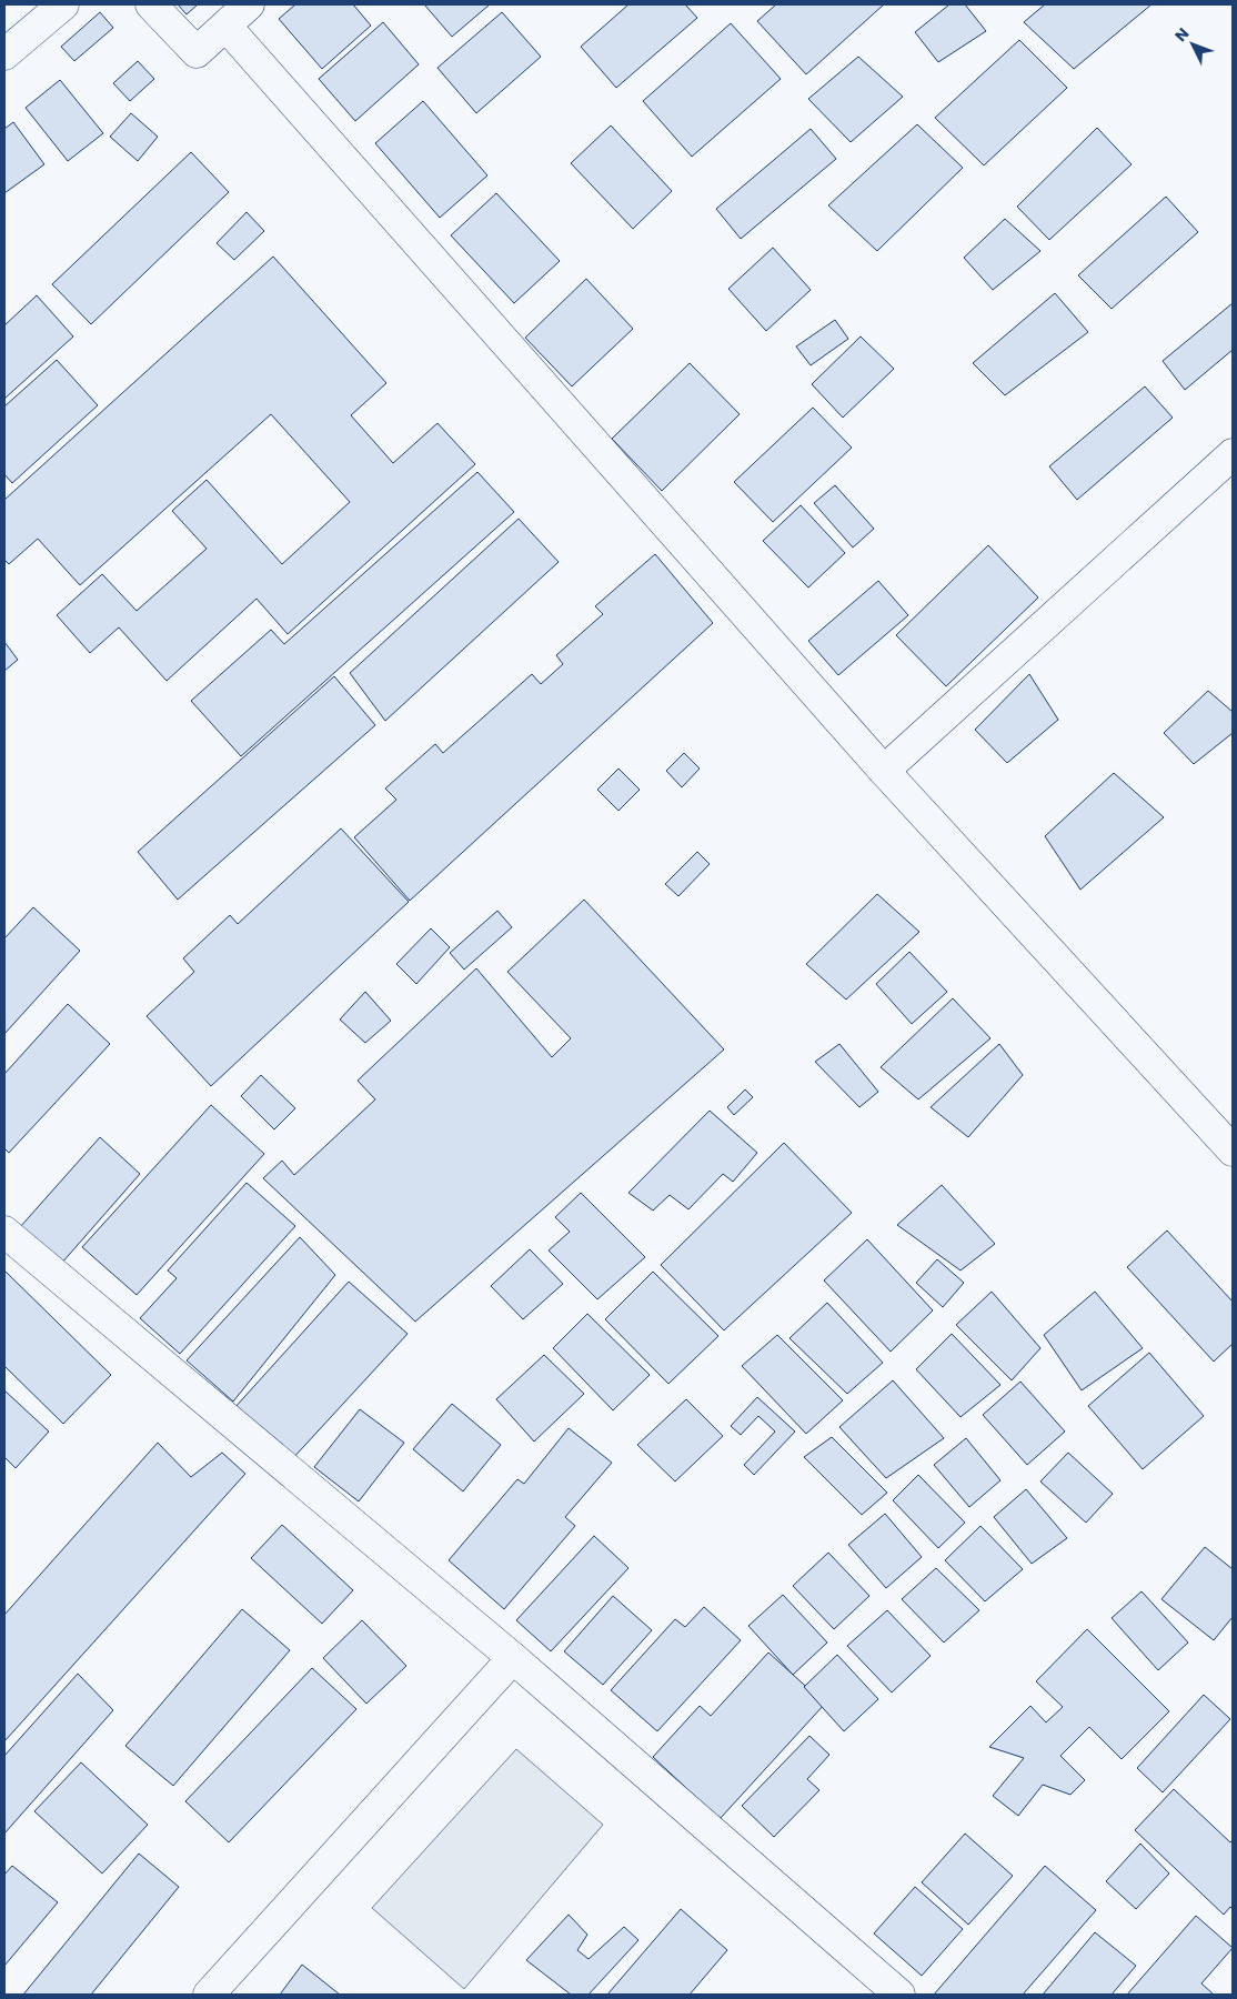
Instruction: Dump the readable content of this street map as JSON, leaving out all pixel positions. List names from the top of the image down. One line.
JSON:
{"north":"top left"}
